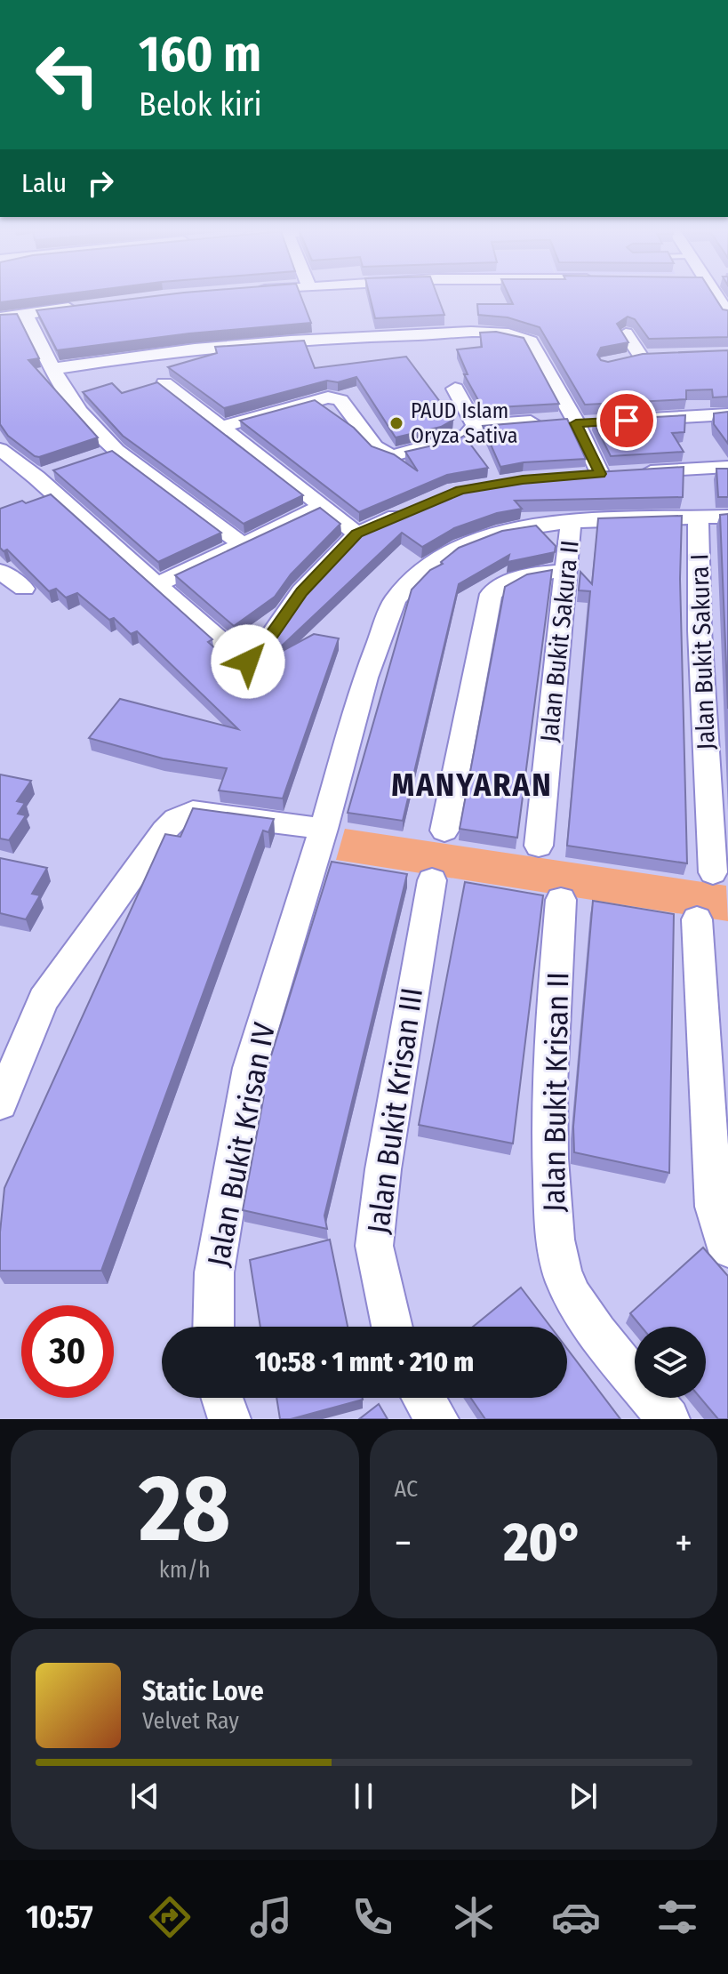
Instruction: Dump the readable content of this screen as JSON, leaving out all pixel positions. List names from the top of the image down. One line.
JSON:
{"streets":{"street":["Jalan Bukit Sakura II","Jalan Bukit Sakura I","Jalan Bukit Krisan II","Jalan Bukit Krisan III","Jalan Bukit Krisan IV"]},"crossings":[["Jalan Bukit Sakura II","Jalan Bukit Krisan IV"],["Jalan Bukit Sakura I","Jalan Bukit Krisan IV"]],"districts":["MANYARAN"],"places":["PAUD Islam Oryza Sativa"],"page":{"turn":["160 m","Belok kiri"],"then":"Lalu","limit":"30","trip":"10:58 · 1 mnt · 210 m","tile":[["28","km/h"],"AC"],"heat":["−","20°","+"],"song":["Static Love","Velvet Ray"],"tabs":"10:57"}}
